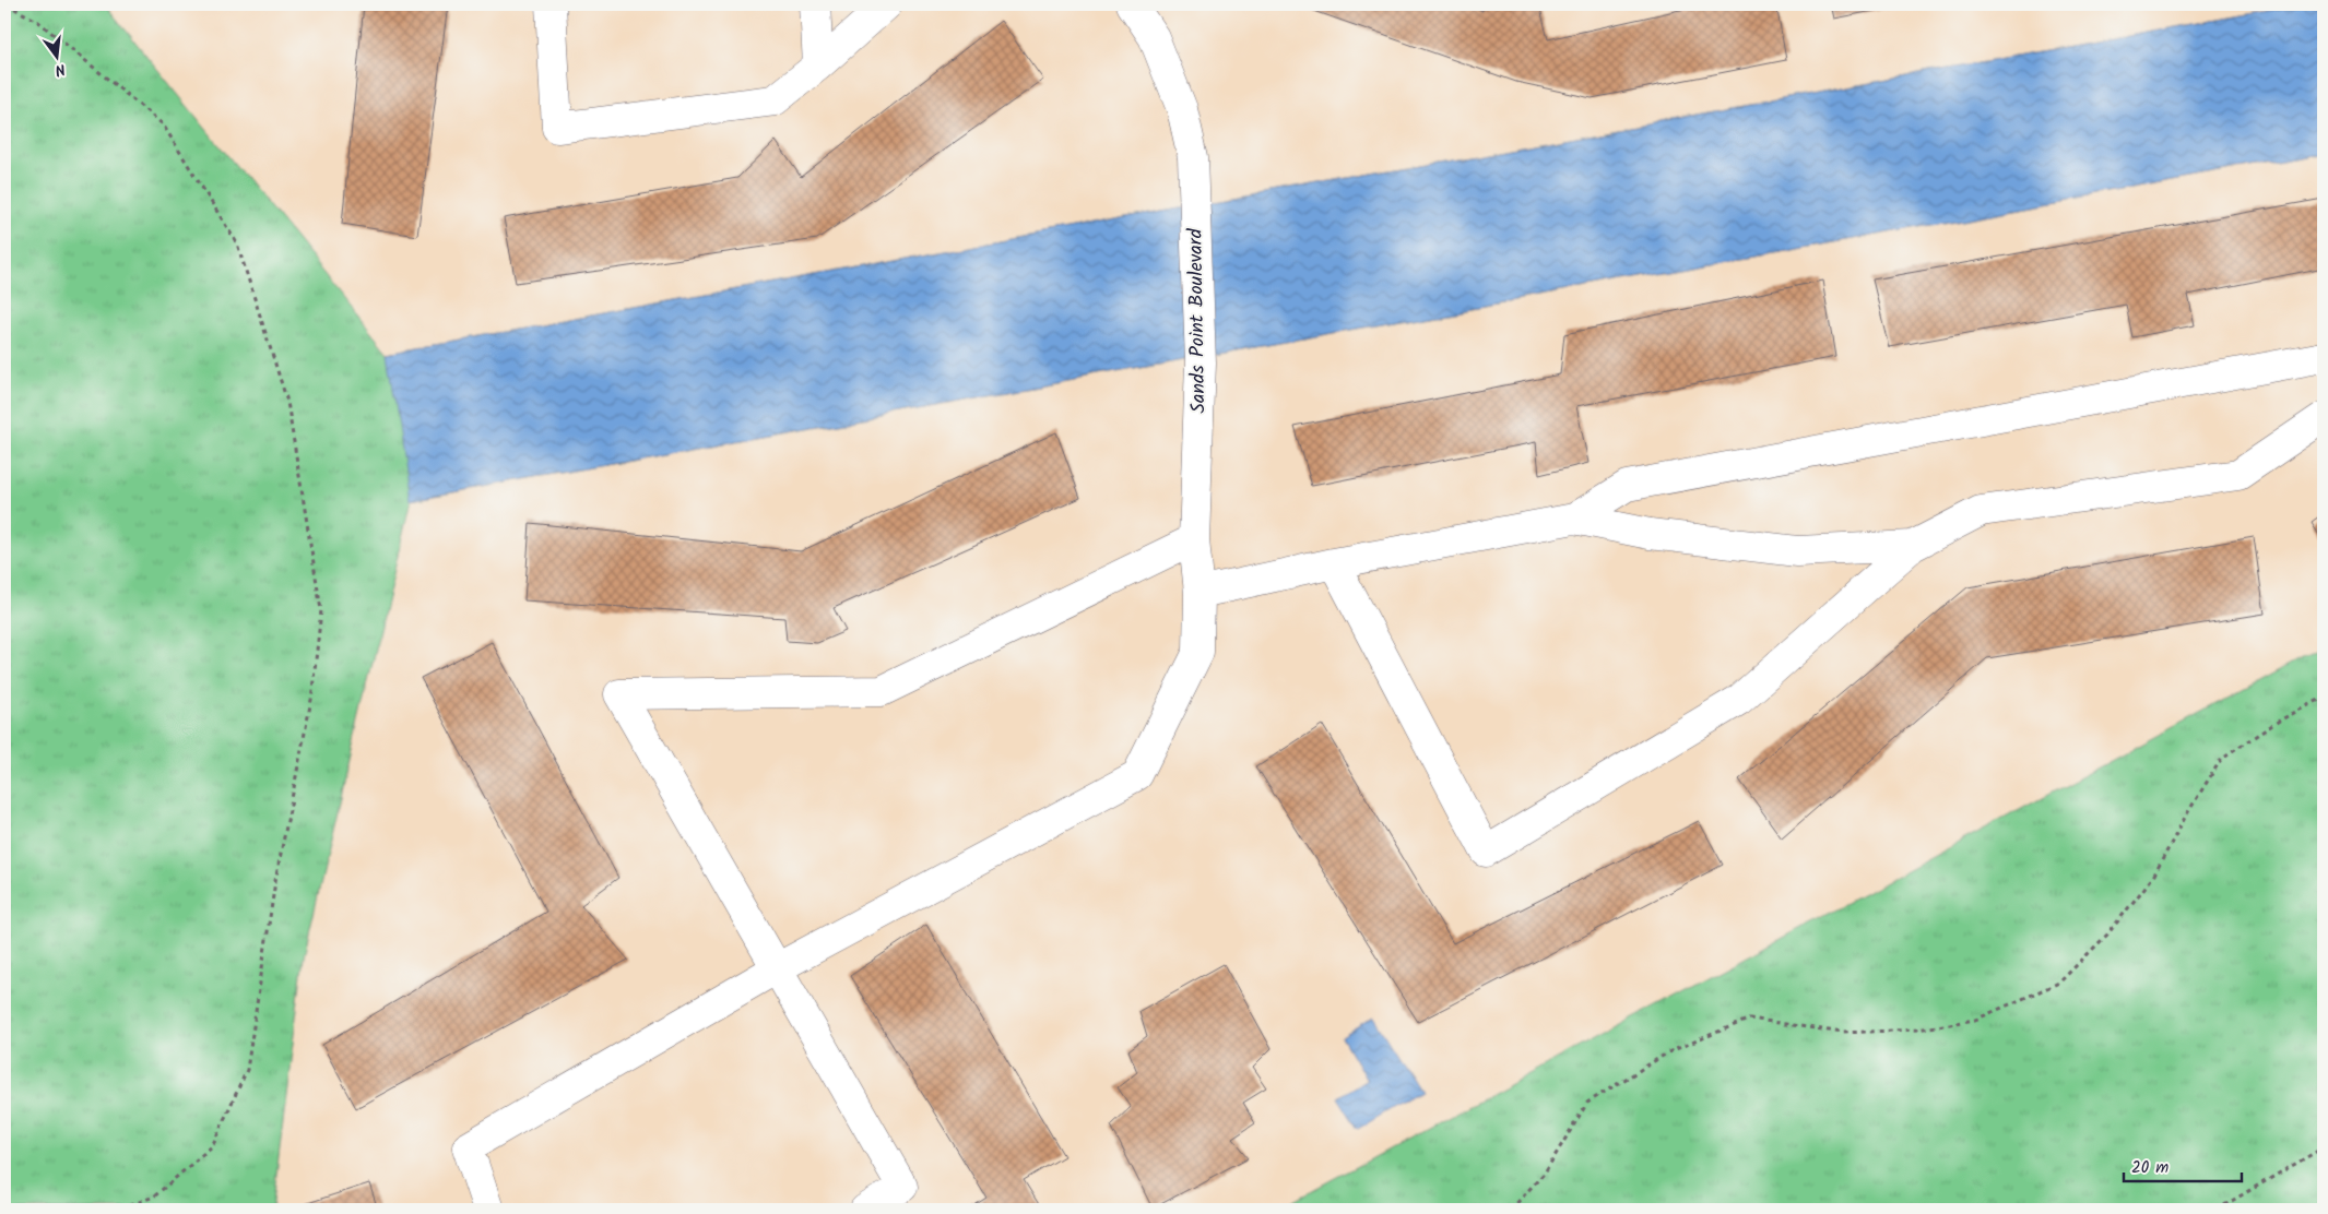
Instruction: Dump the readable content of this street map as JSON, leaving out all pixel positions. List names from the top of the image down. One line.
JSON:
{"streets":{"lane":["Sands Point Boulevard"]},"scale_bar":"20 m","north":"bottom"}
